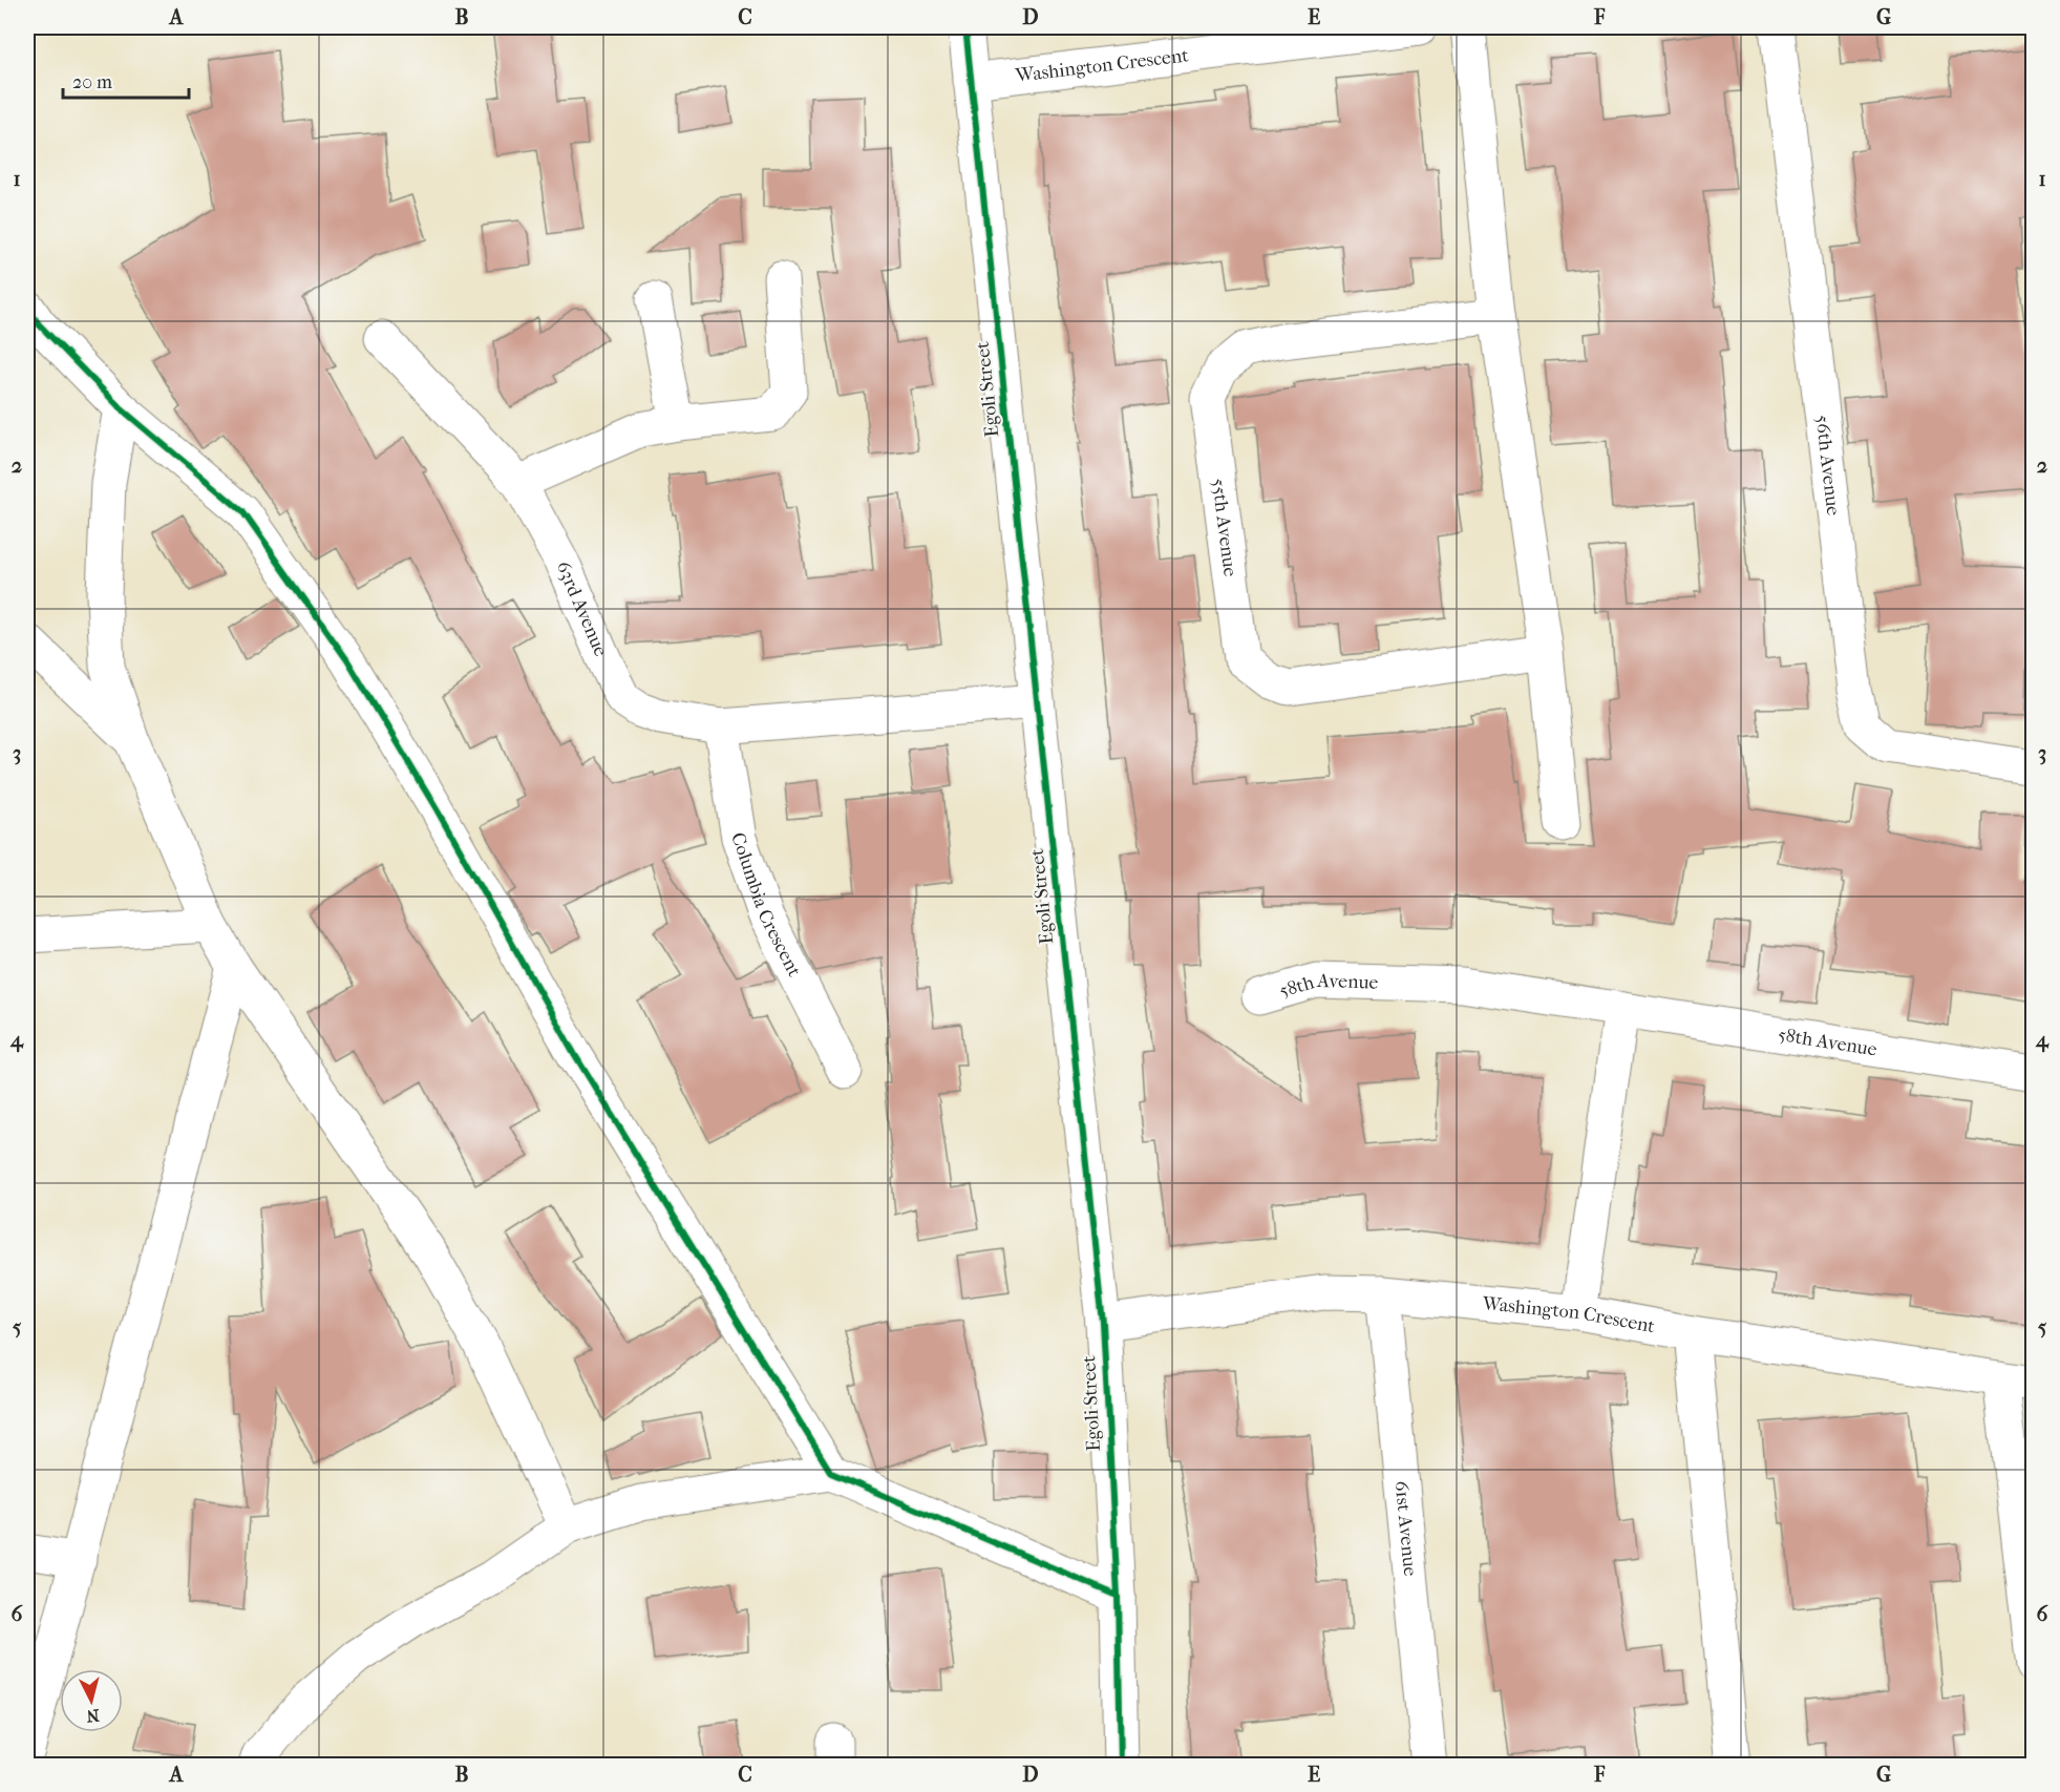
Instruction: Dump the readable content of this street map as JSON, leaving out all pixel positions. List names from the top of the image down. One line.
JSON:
{"streets":{"street":["Washington Crescent","Egoli Street","56th Avenue","55th Avenue","63rd Avenue","Columbia Crescent","58th Avenue","61st Avenue"]},"crossings":[["Washington Crescent","Egoli Street"],["Washington Crescent","61st Avenue"],["63rd Avenue","Columbia Crescent"]],"scale_bar":"20 m","north":"bottom","grid":{"columns":["A","B","C","D","E","F","G"],"rows":["1","2","3","4","5","6"]}}
